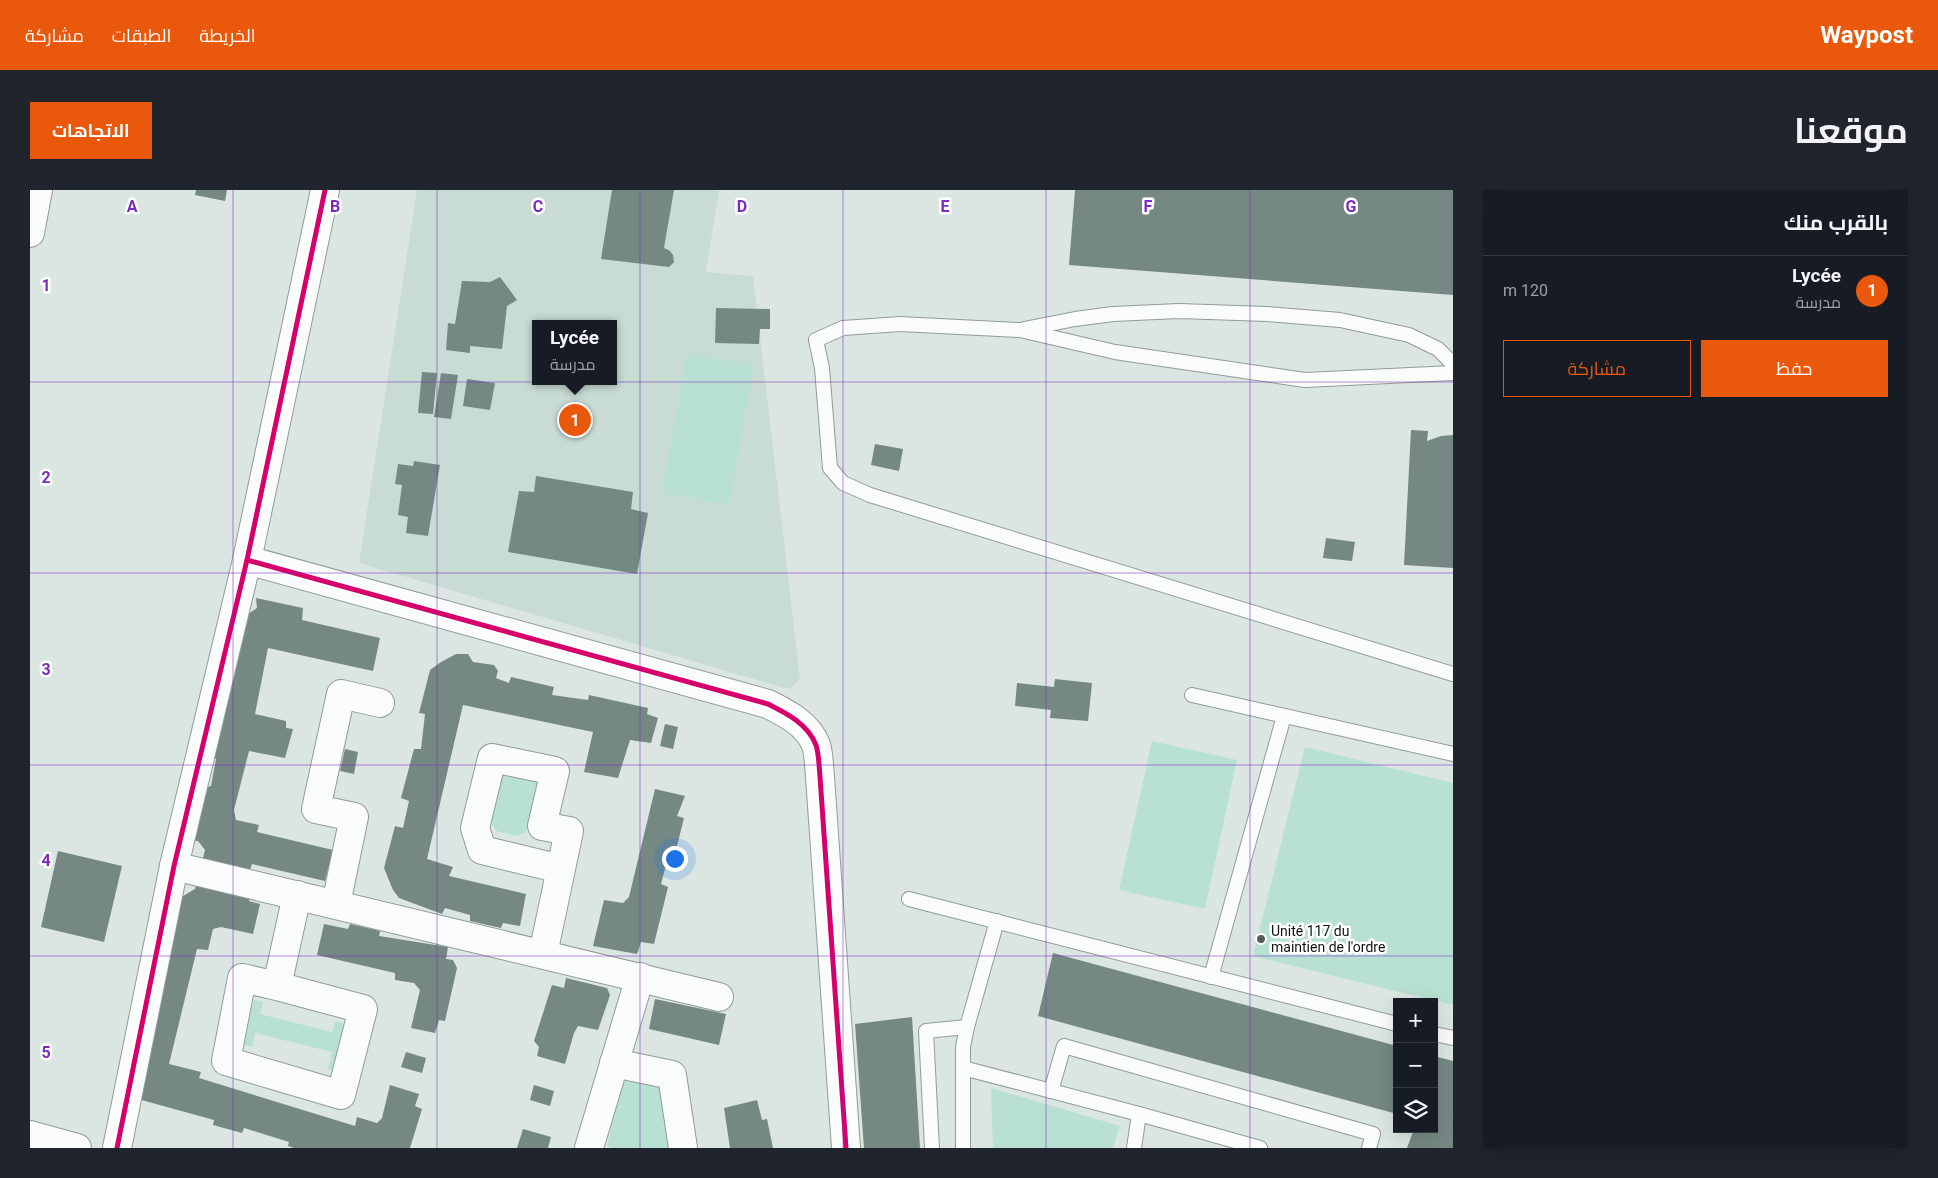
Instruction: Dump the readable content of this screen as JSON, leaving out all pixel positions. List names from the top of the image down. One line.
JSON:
{"places":["Unité 117 du maintien de l'ordre"],"page":{"header":"Waypost","nav":["الخريطة","الطبقات","مشاركة"],"title":"موقعنا","buttons":["الاتجاهات",["حفظ","مشاركة"]],"heading":"بالقرب منك","list":[{"mark":"1","name":"Lycée","note":"مدرسة","value":"120 m"}],"popup":["Lycée","مدرسة"],"pins":"1","map_buttons":["+","−"]},"grid":{"columns":["A","B","C","D","E","F","G"],"rows":["1","2","3","4","5"]}}
